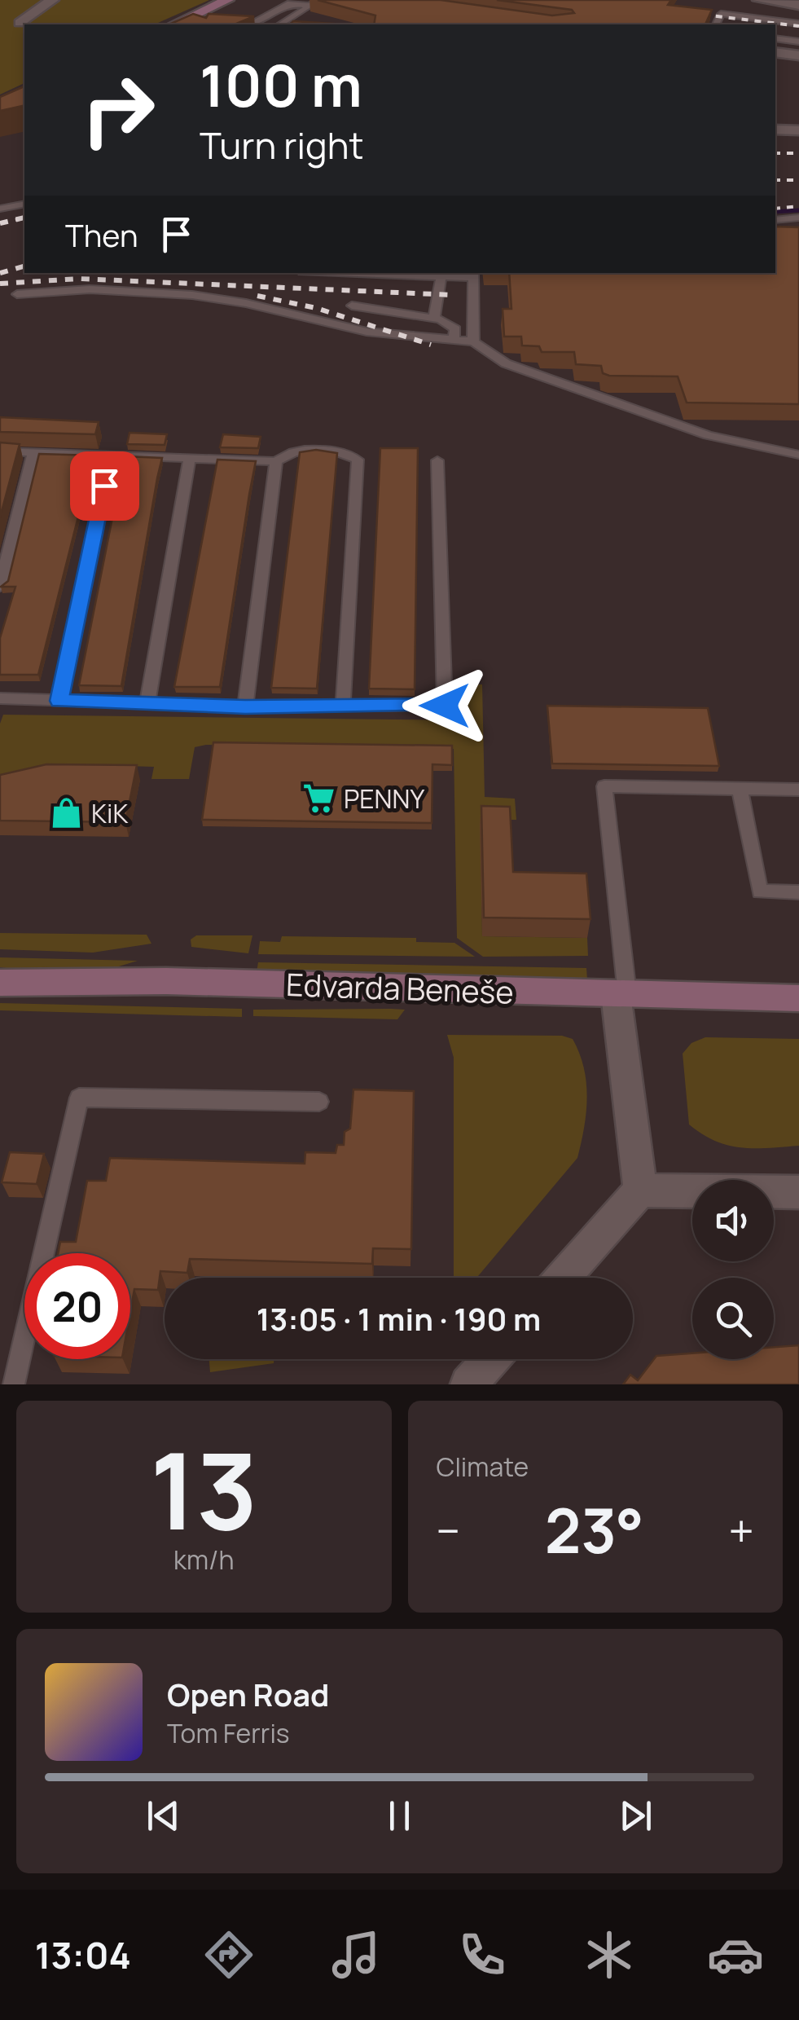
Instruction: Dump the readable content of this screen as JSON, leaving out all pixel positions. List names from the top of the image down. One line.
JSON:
{"streets":{"street":["Edvarda Beneše"]},"places":{"supermarket":["PENNY"],"shop":["KiK"]},"page":{"turn":["100 m","Turn right"],"then":"Then","limit":"20","trip":"13:05 · 1 min · 190 m","tile":[["13","km/h"],"Climate"],"heat":["−","23°","+"],"song":["Open Road","Tom Ferris"],"tabs":"13:04"}}
